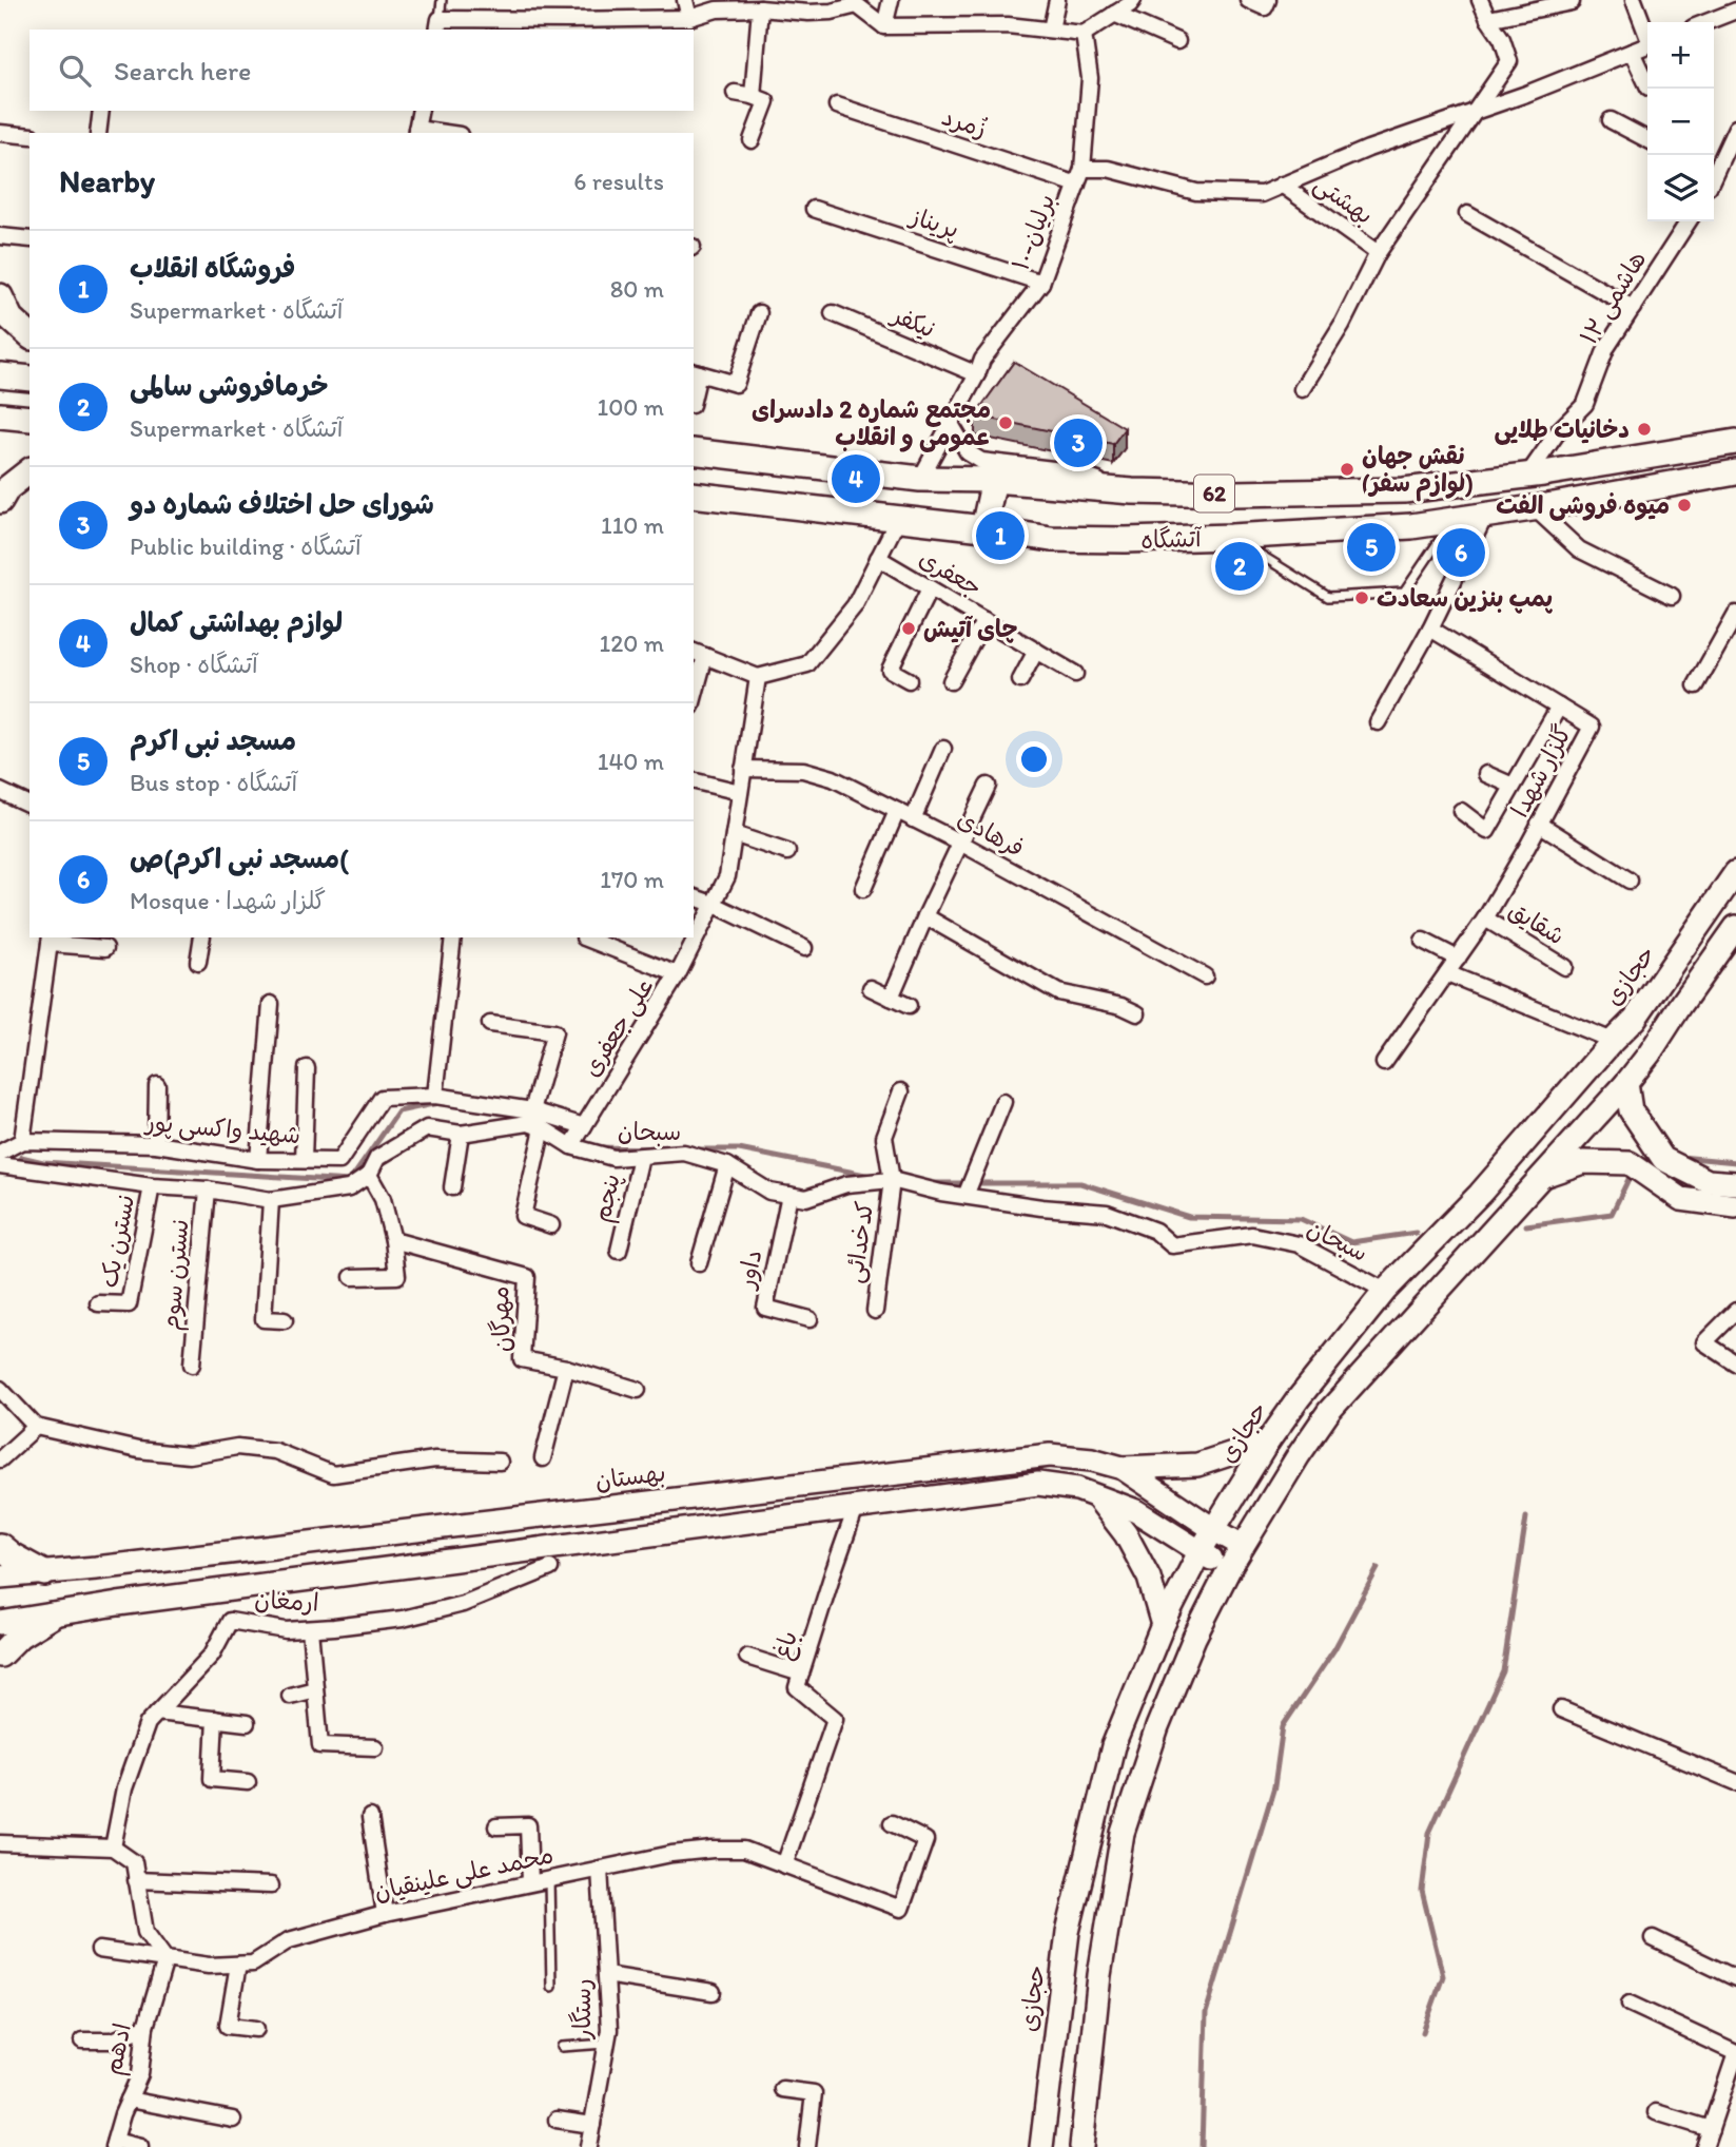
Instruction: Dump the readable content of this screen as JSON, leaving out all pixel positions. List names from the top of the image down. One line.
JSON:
{"streets":{"main road":["62","آتشگاه","حجازی","بهستان"],"street":["زُمرد","بهشتی","پریناز","۱۰-برلیان","۱۲ هاشمی","نیکفر","جعفری","گلزار شهدا","فرهادی","شقایق","علی جعفری","شهید واکسی پور","سبحان","پنجم","نسترن یک","کدخدائی","داور","نسترن سوم","مهرگان","ارمغان","باغ","محمد علی علینقیان","رستگار","ادهم"]},"crossings":[["زُمرد","۱۰-برلیان"],["پریناز","۱۰-برلیان"],["۱۰-برلیان","نیکفر"],["۱۰-برلیان","آتشگاه"],["۱۲ هاشمی","آتشگاه"],["گلزار شهدا","شقایق"],["فرهادی","علی جعفری"],["حجازی","سبحان"],["حجازی","بهستان"],["علی جعفری","شهید واکسی پور"],["علی جعفری","سبحان"],["سبحان","پنجم"],["سبحان","نسترن یک"],["سبحان","کدخدائی"],["سبحان","داور"],["سبحان","نسترن سوم"],["باغ","محمد علی علینقیان"],["محمد علی علینقیان","رستگار"],["محمد علی علینقیان","ادهم"]],"places":["مجتمع شماره 2 دادسرای عمومی و انقلاب","دخانیات طلایی","نقش جهان (لوازم سفر)","میوه فروشی الفت","پمپ بنزین سعادت","چای آتیش"],"page":{"map_buttons":["+","−"],"search":"Search here","heading":["Nearby","6 results"],"list":[{"mark":"1","name":"فروشگاه انقلاب","note":"Supermarket · آتشگاه","value":"80 m"},{"mark":"2","name":"خرمافروشی سالمی","note":"Supermarket · آتشگاه","value":"100 m"},{"mark":"3","name":"شورای حل اختلاف شماره دو","note":"Public building · آتشگاه","value":"110 m"},{"mark":"4","name":"لوازم بهداشتی کمال","note":"Shop · آتشگاه","value":"120 m"},{"mark":"5","name":"مسجد نبی اکرم","note":"Bus stop · آتشگاه","value":"140 m"},{"mark":"6","name":"مسجد نبی اکرم)ص(","note":"Mosque · گلزار شهدا","value":"170 m"}],"pins":["3","4","1","5","6","2"]}}
